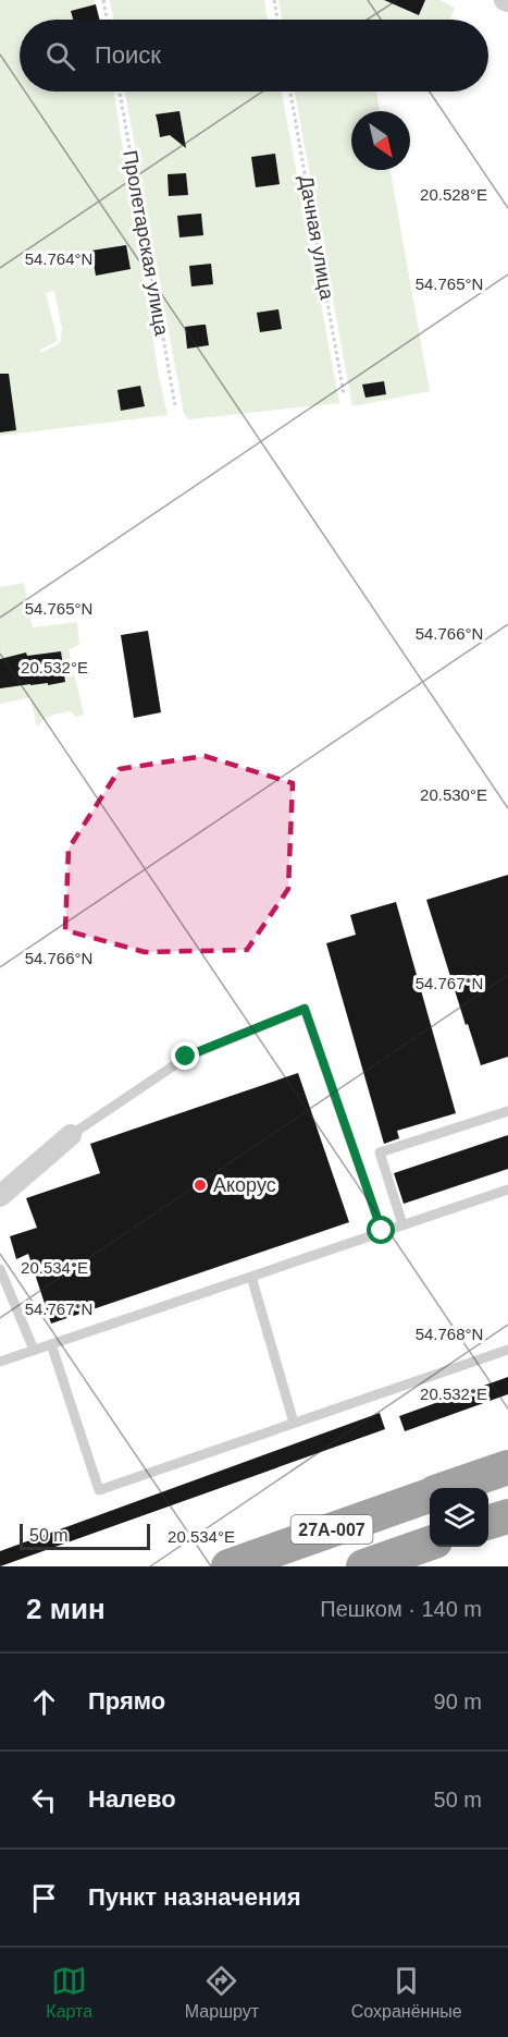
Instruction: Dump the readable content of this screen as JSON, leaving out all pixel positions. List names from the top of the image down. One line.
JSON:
{"streets":{"highway":["27А-007"],"path":["Дачная улица","Пролетарская улица"]},"places":["Акорус"],"scale_bar":"50 m","north":"bottom right","page":{"search":"Поиск","scale":"50 m","heading":["2 мин","Пешком · 140 m"],"list":[["Прямо","90 m"],["Налево","50 m"],"Пункт назначения"],"nav":["Карта","Маршрут","Сохранённые"]},"coordinates":["20.528°E","54.764°N","54.765°N","54.766°N","20.532°E","20.530°E","54.767°N","20.534°E","54.768°N"]}
